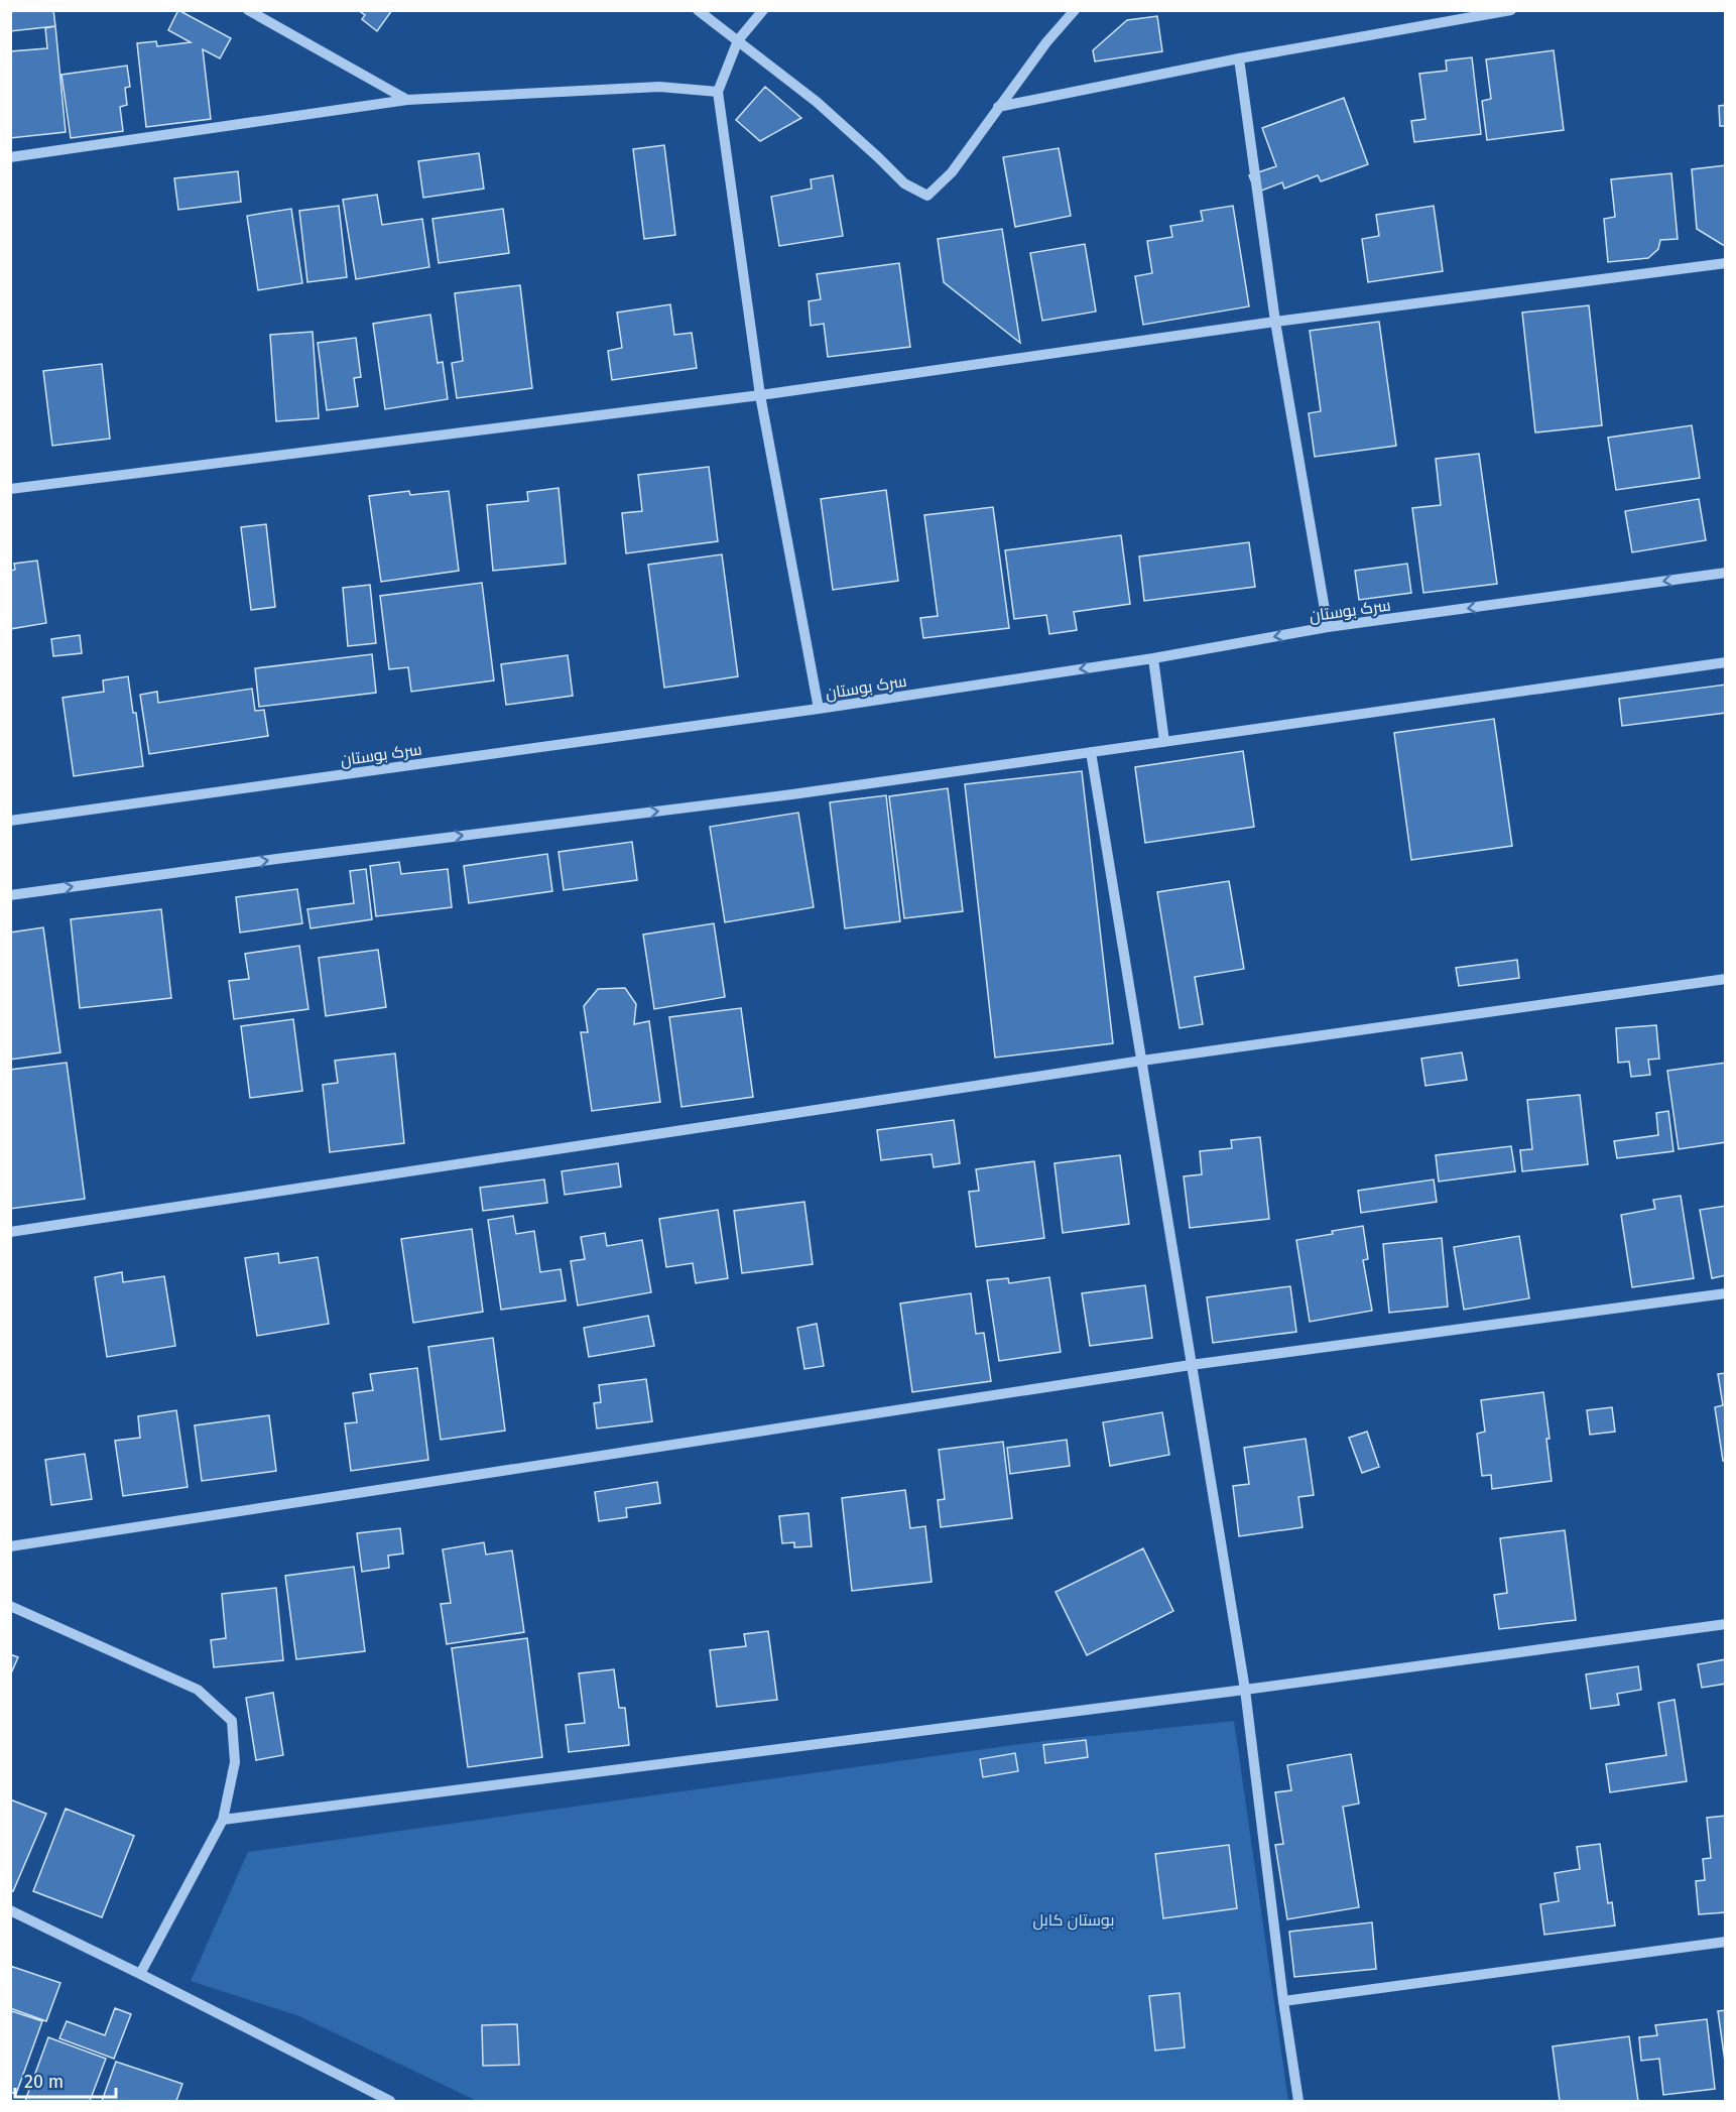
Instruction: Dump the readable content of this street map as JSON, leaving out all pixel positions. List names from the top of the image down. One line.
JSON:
{"streets":{"street":["سرک بوستان"]},"parks":["بوستان کابل"],"scale_bar":"20 m"}
